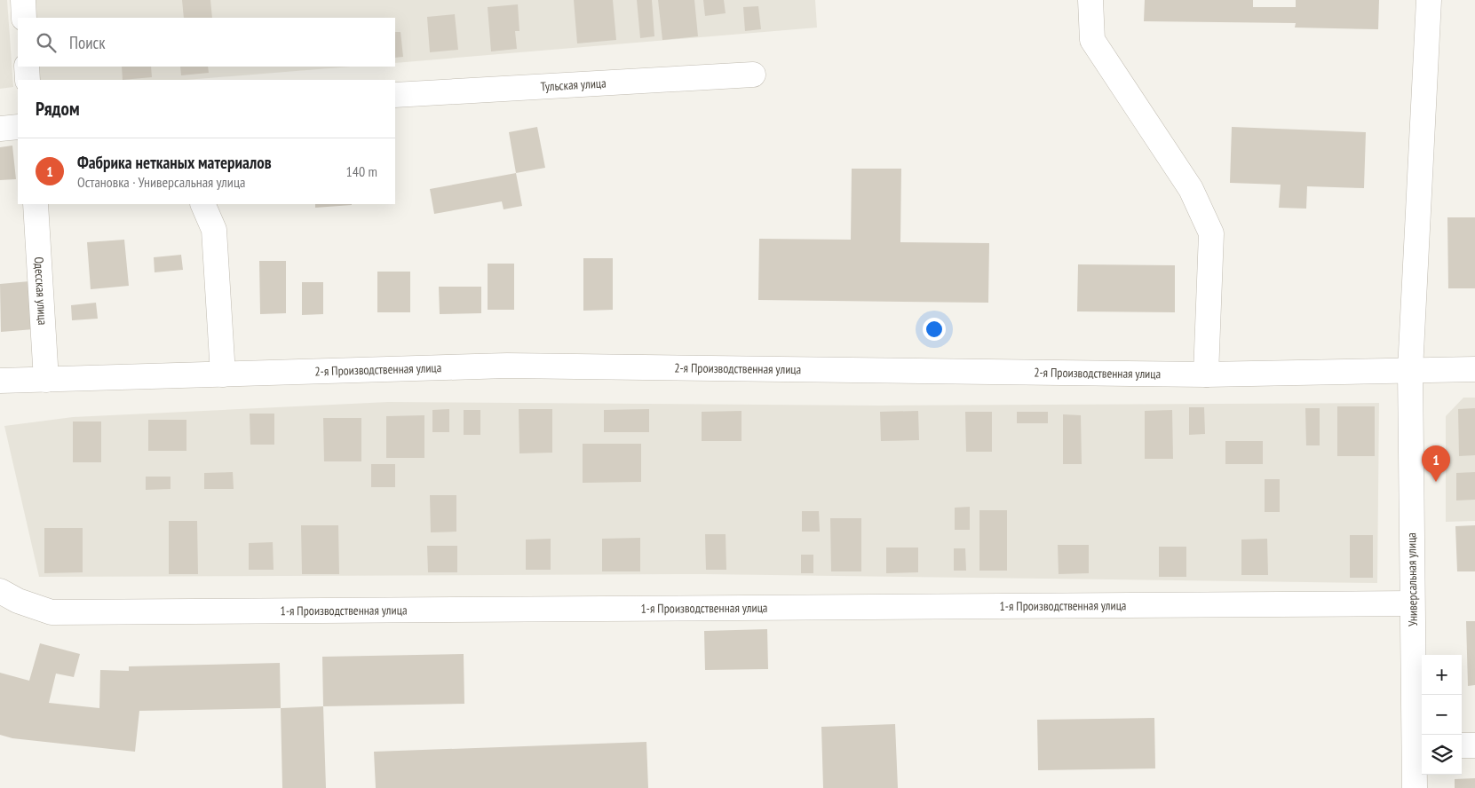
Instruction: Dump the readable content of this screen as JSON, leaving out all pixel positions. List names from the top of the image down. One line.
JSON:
{"streets":{"street":["Тульская улица","Одесская улица","2-я Производственная улица","Универсальная улица","1-я Производственная улица"]},"crossings":[["Одесская улица","2-я Производственная улица"],["2-я Производственная улица","Универсальная улица"],["Универсальная улица","1-я Производственная улица"]],"page":{"search":"Поиск","heading":"Рядом","list":[{"mark":"1","name":"Фабрика нетканых материалов","note":"Остановка · Универсальная улица","value":"140 m"}],"pins":"1","map_buttons":["+","−"]}}
